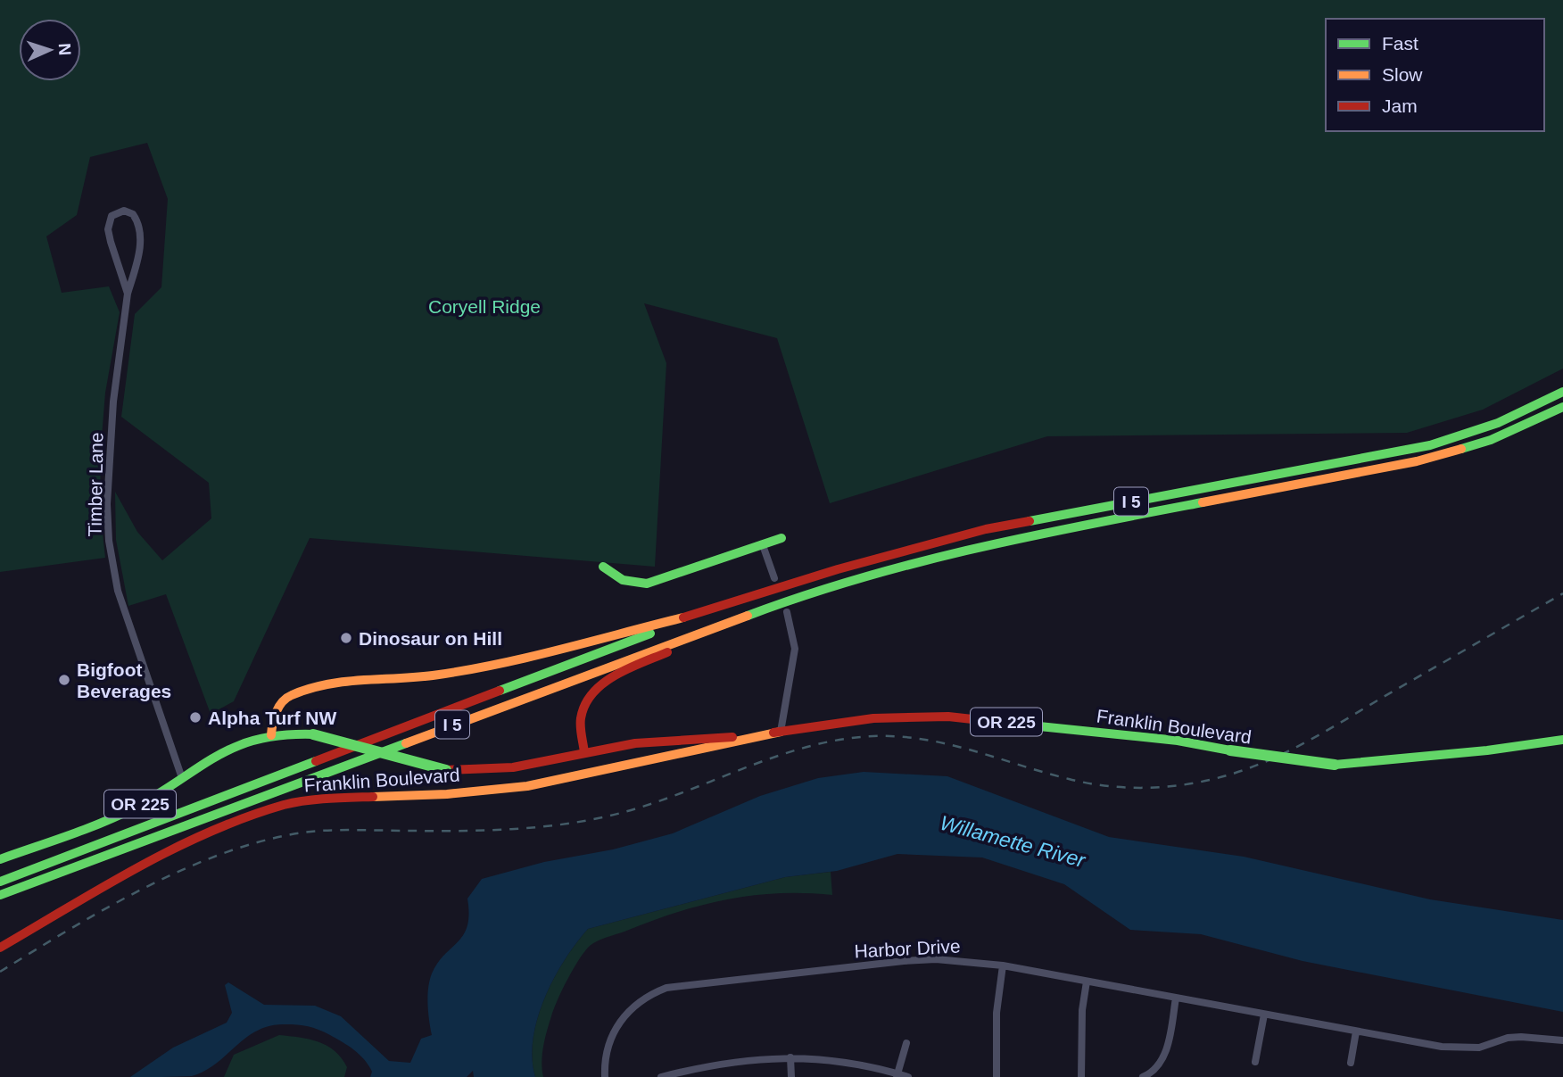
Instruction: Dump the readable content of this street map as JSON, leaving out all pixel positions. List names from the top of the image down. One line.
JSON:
{"streets":{"main road":["I 5","OR 225","Franklin Boulevard"],"street":["Timber Lane","Harbor Drive"]},"crossings":[["Timber Lane","OR 225"],["OR 225","Franklin Boulevard"]],"water":["Willamette River"],"parks":["Coryell Ridge"],"places":["Dinosaur on Hill","Bigfoot Beverages","Alpha Turf NW"],"legend":["Fast","Slow","Jam"],"north":"right"}
